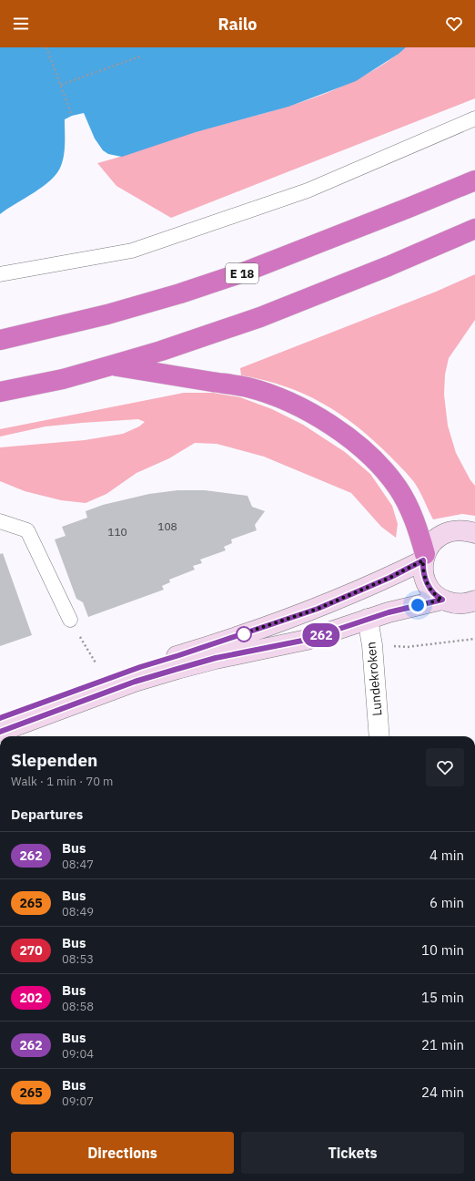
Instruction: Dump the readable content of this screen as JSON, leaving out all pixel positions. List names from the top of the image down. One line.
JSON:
{"streets":{"highway":["E 18"],"street":["Lundekroken"]},"lines":["bus line 262"],"house_numbers":["108","110"],"page":{"header":"Railo","on_map":"262","heading":[["Slependen","Walk · 1 min · 70 m"],"Departures"],"list":[{"mark":"262","name":"Bus","note":"08:47","value":"4 min"},{"mark":"265","name":"Bus","note":"08:49","value":"6 min"},{"mark":"270","name":"Bus","note":"08:53","value":"10 min"},{"mark":"202","name":"Bus","note":"08:58","value":"15 min"},{"mark":"262","name":"Bus","note":"09:04","value":"21 min"},{"mark":"265","name":"Bus","note":"09:07","value":"24 min"}],"buttons":["Directions","Tickets"]}}
